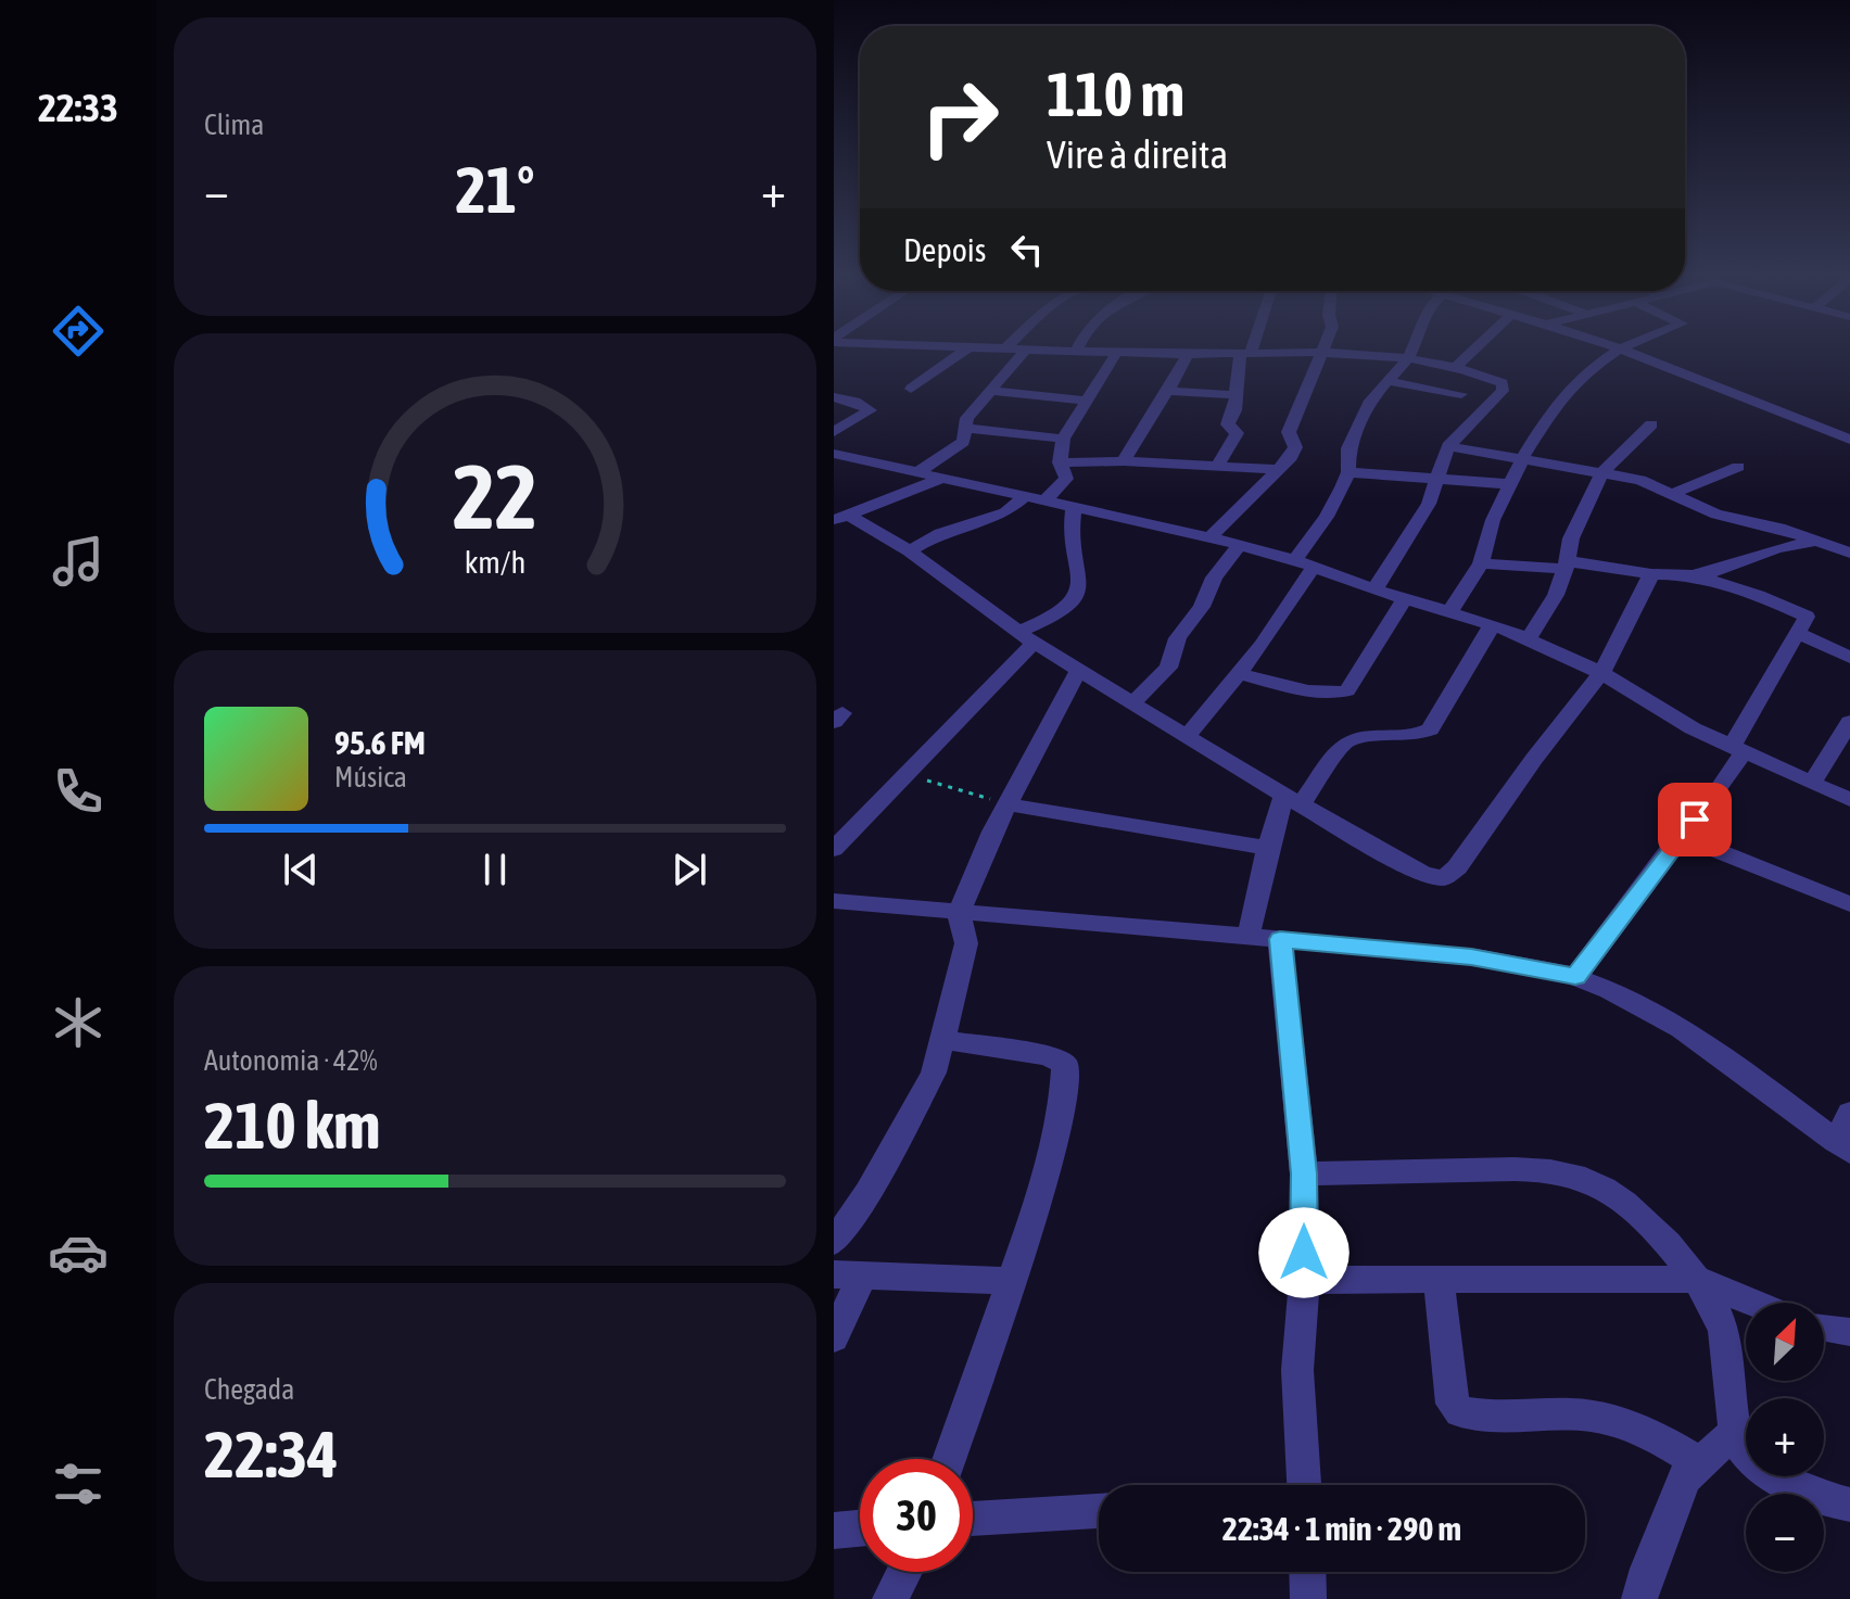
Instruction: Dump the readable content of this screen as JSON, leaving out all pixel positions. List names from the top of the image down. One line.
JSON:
{"north":"top right","page":{"tabs":"22:33","tile":["Clima",["Autonomia · 42%","210 km"],["Chegada","22:34"]],"turn":["110 m","Vire à direita"],"heat":["−","21°","+"],"then":"Depois","song":["95.6 FM","Música"],"map_buttons":["+","−"],"limit":"30","trip":"22:34 · 1 min · 290 m","gauge":["22","km/h"]}}
